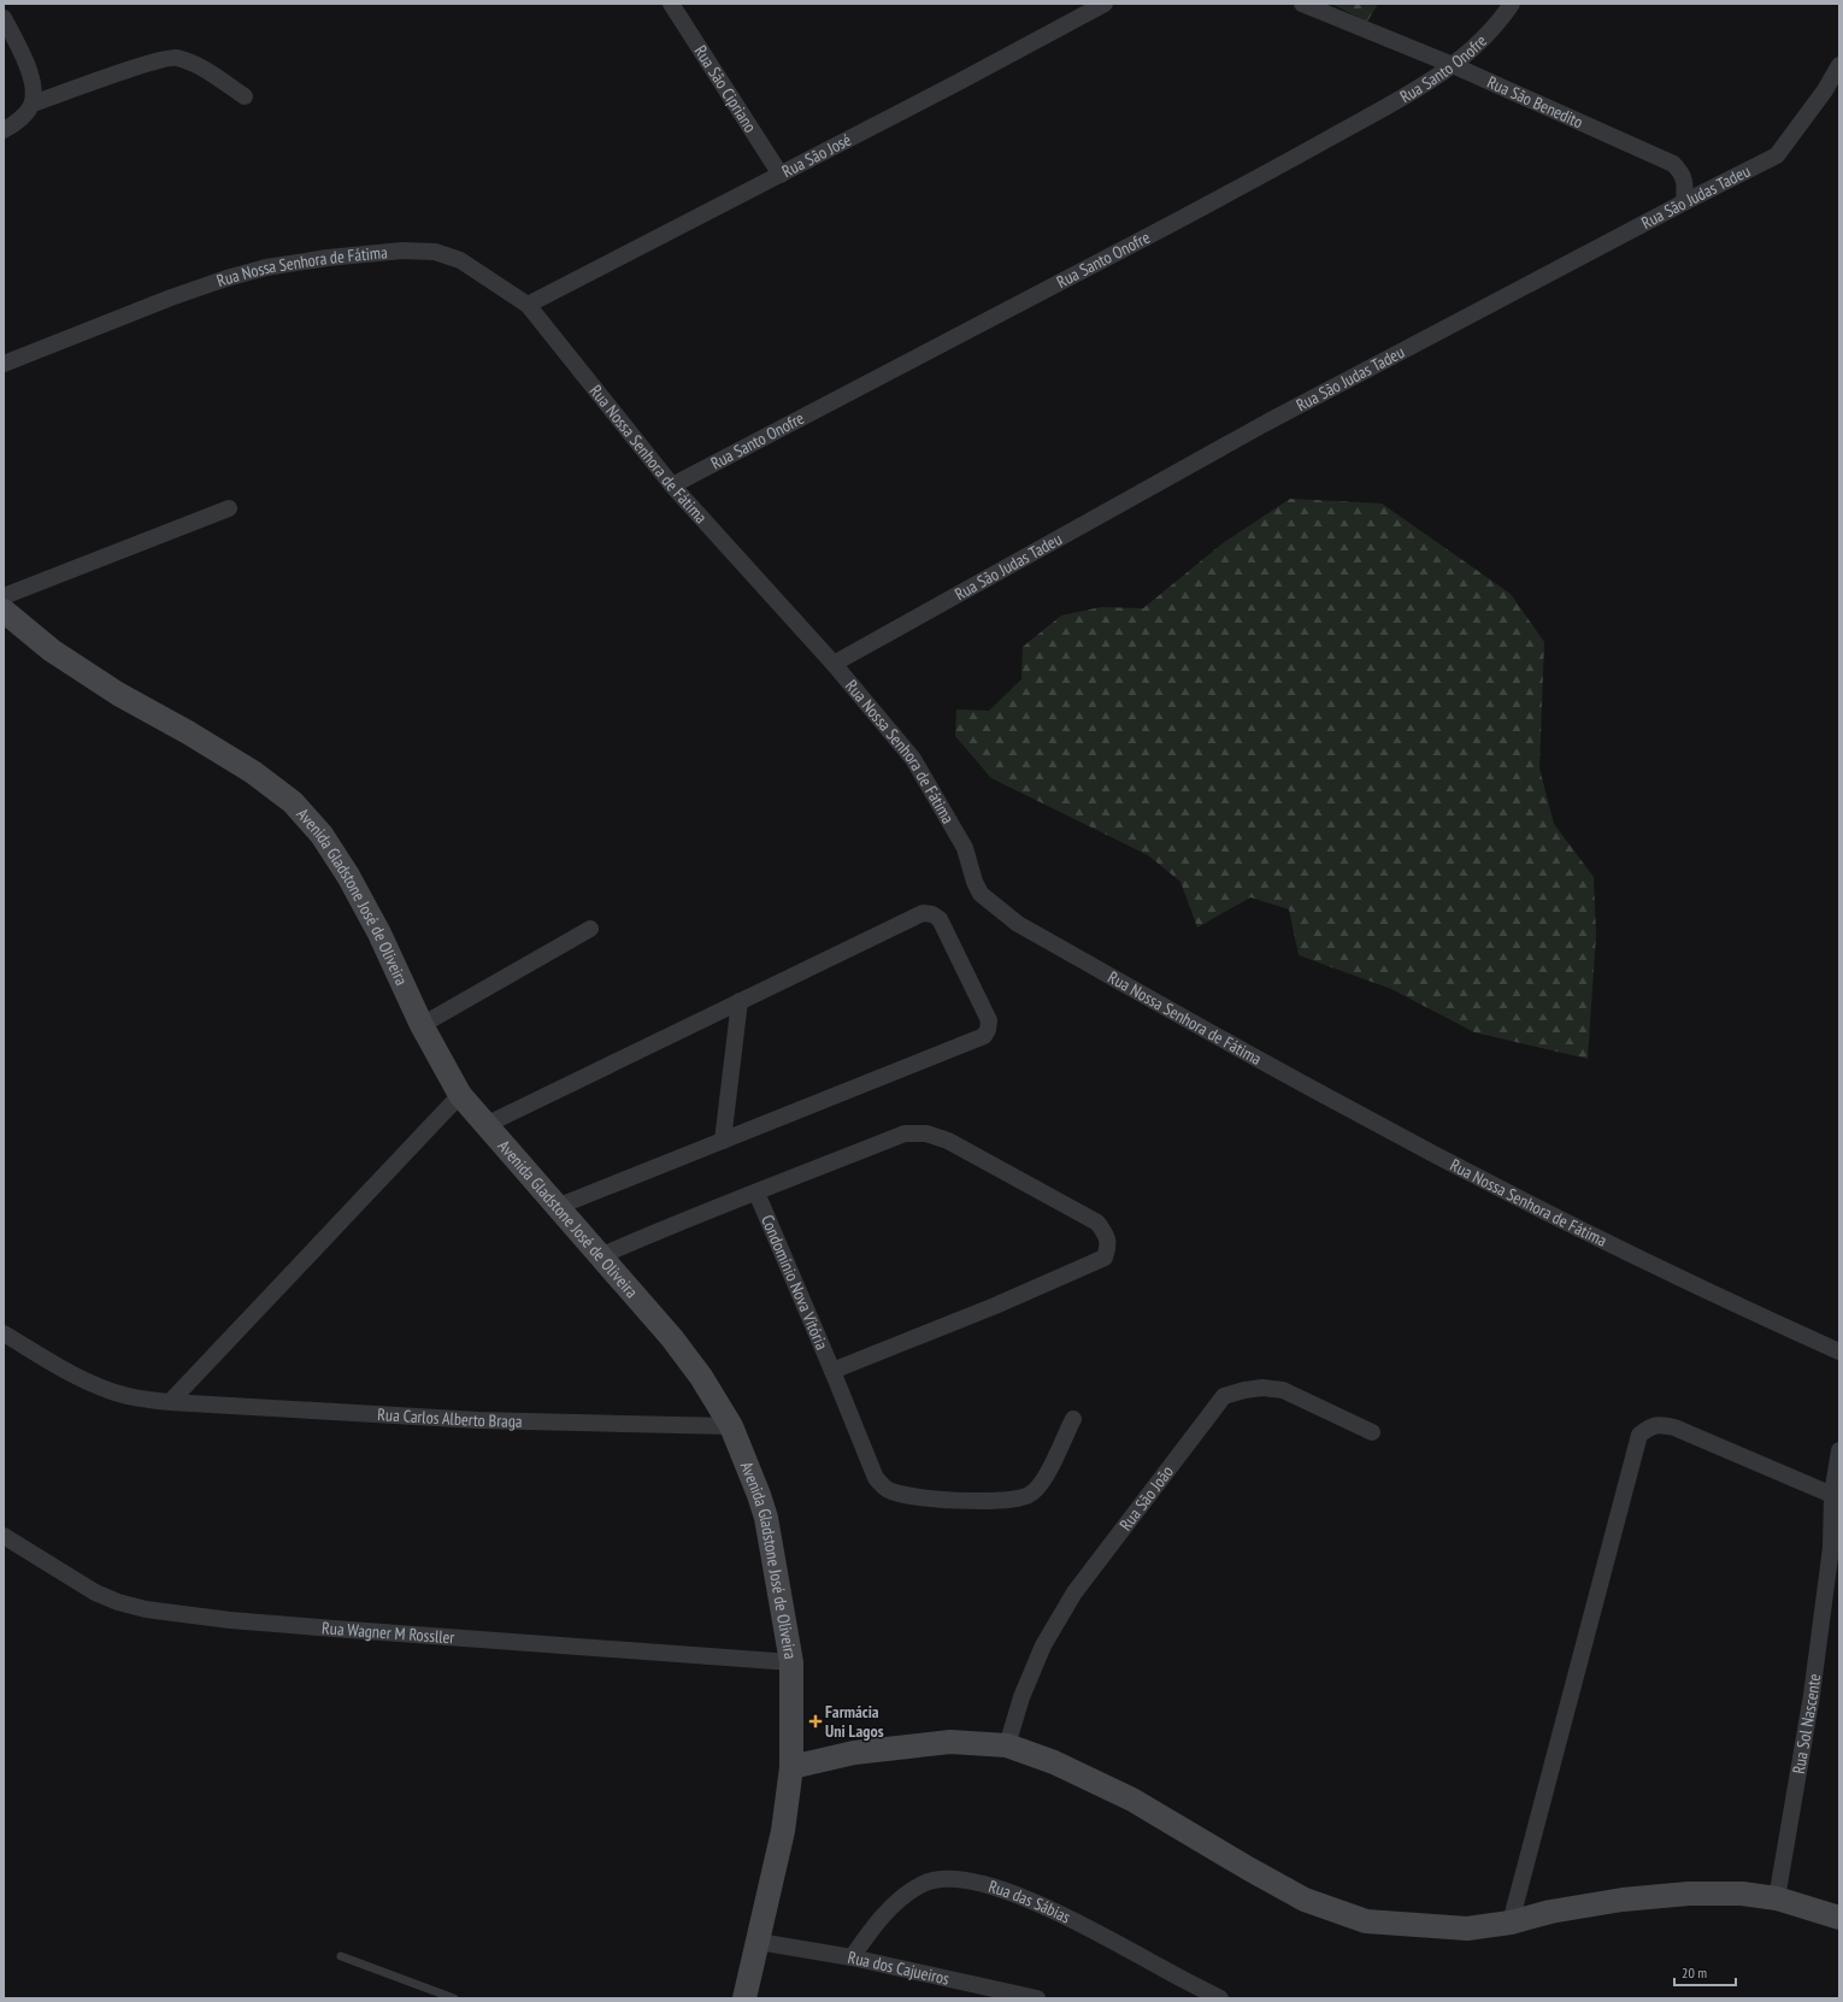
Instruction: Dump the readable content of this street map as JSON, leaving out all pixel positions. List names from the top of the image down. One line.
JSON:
{"streets":{"main road":["Avenida Gladstone José de Oliveira"],"street":["Rua Santo Onofre","Rua São Cipriano","Rua São Benedito","Rua São José","Rua São Judas Tadeu","Rua Nossa Senhora de Fátima","Condomínio Nova Vitória","Rua Carlos Alberto Braga","Rua São João","Rua Wagner M Rossller","Rua Sol Nascente","Rua das Sábias","Rua dos Cajueiros"]},"crossings":[["Rua Santo Onofre","Rua São Benedito"],["Rua Santo Onofre","Rua Nossa Senhora de Fátima"],["Rua São Cipriano","Rua São José"],["Rua São Benedito","Rua São Judas Tadeu"],["Rua São José","Rua Nossa Senhora de Fátima"],["Rua São Judas Tadeu","Rua Nossa Senhora de Fátima"],["Avenida Gladstone José de Oliveira","Rua Carlos Alberto Braga"],["Avenida Gladstone José de Oliveira","Rua Wagner M Rossller"],["Avenida Gladstone José de Oliveira","Rua dos Cajueiros"],["Rua das Sábias","Rua dos Cajueiros"]],"places":{"health":["Farmácia Uni Lagos"]},"scale_bar":"20 m"}
